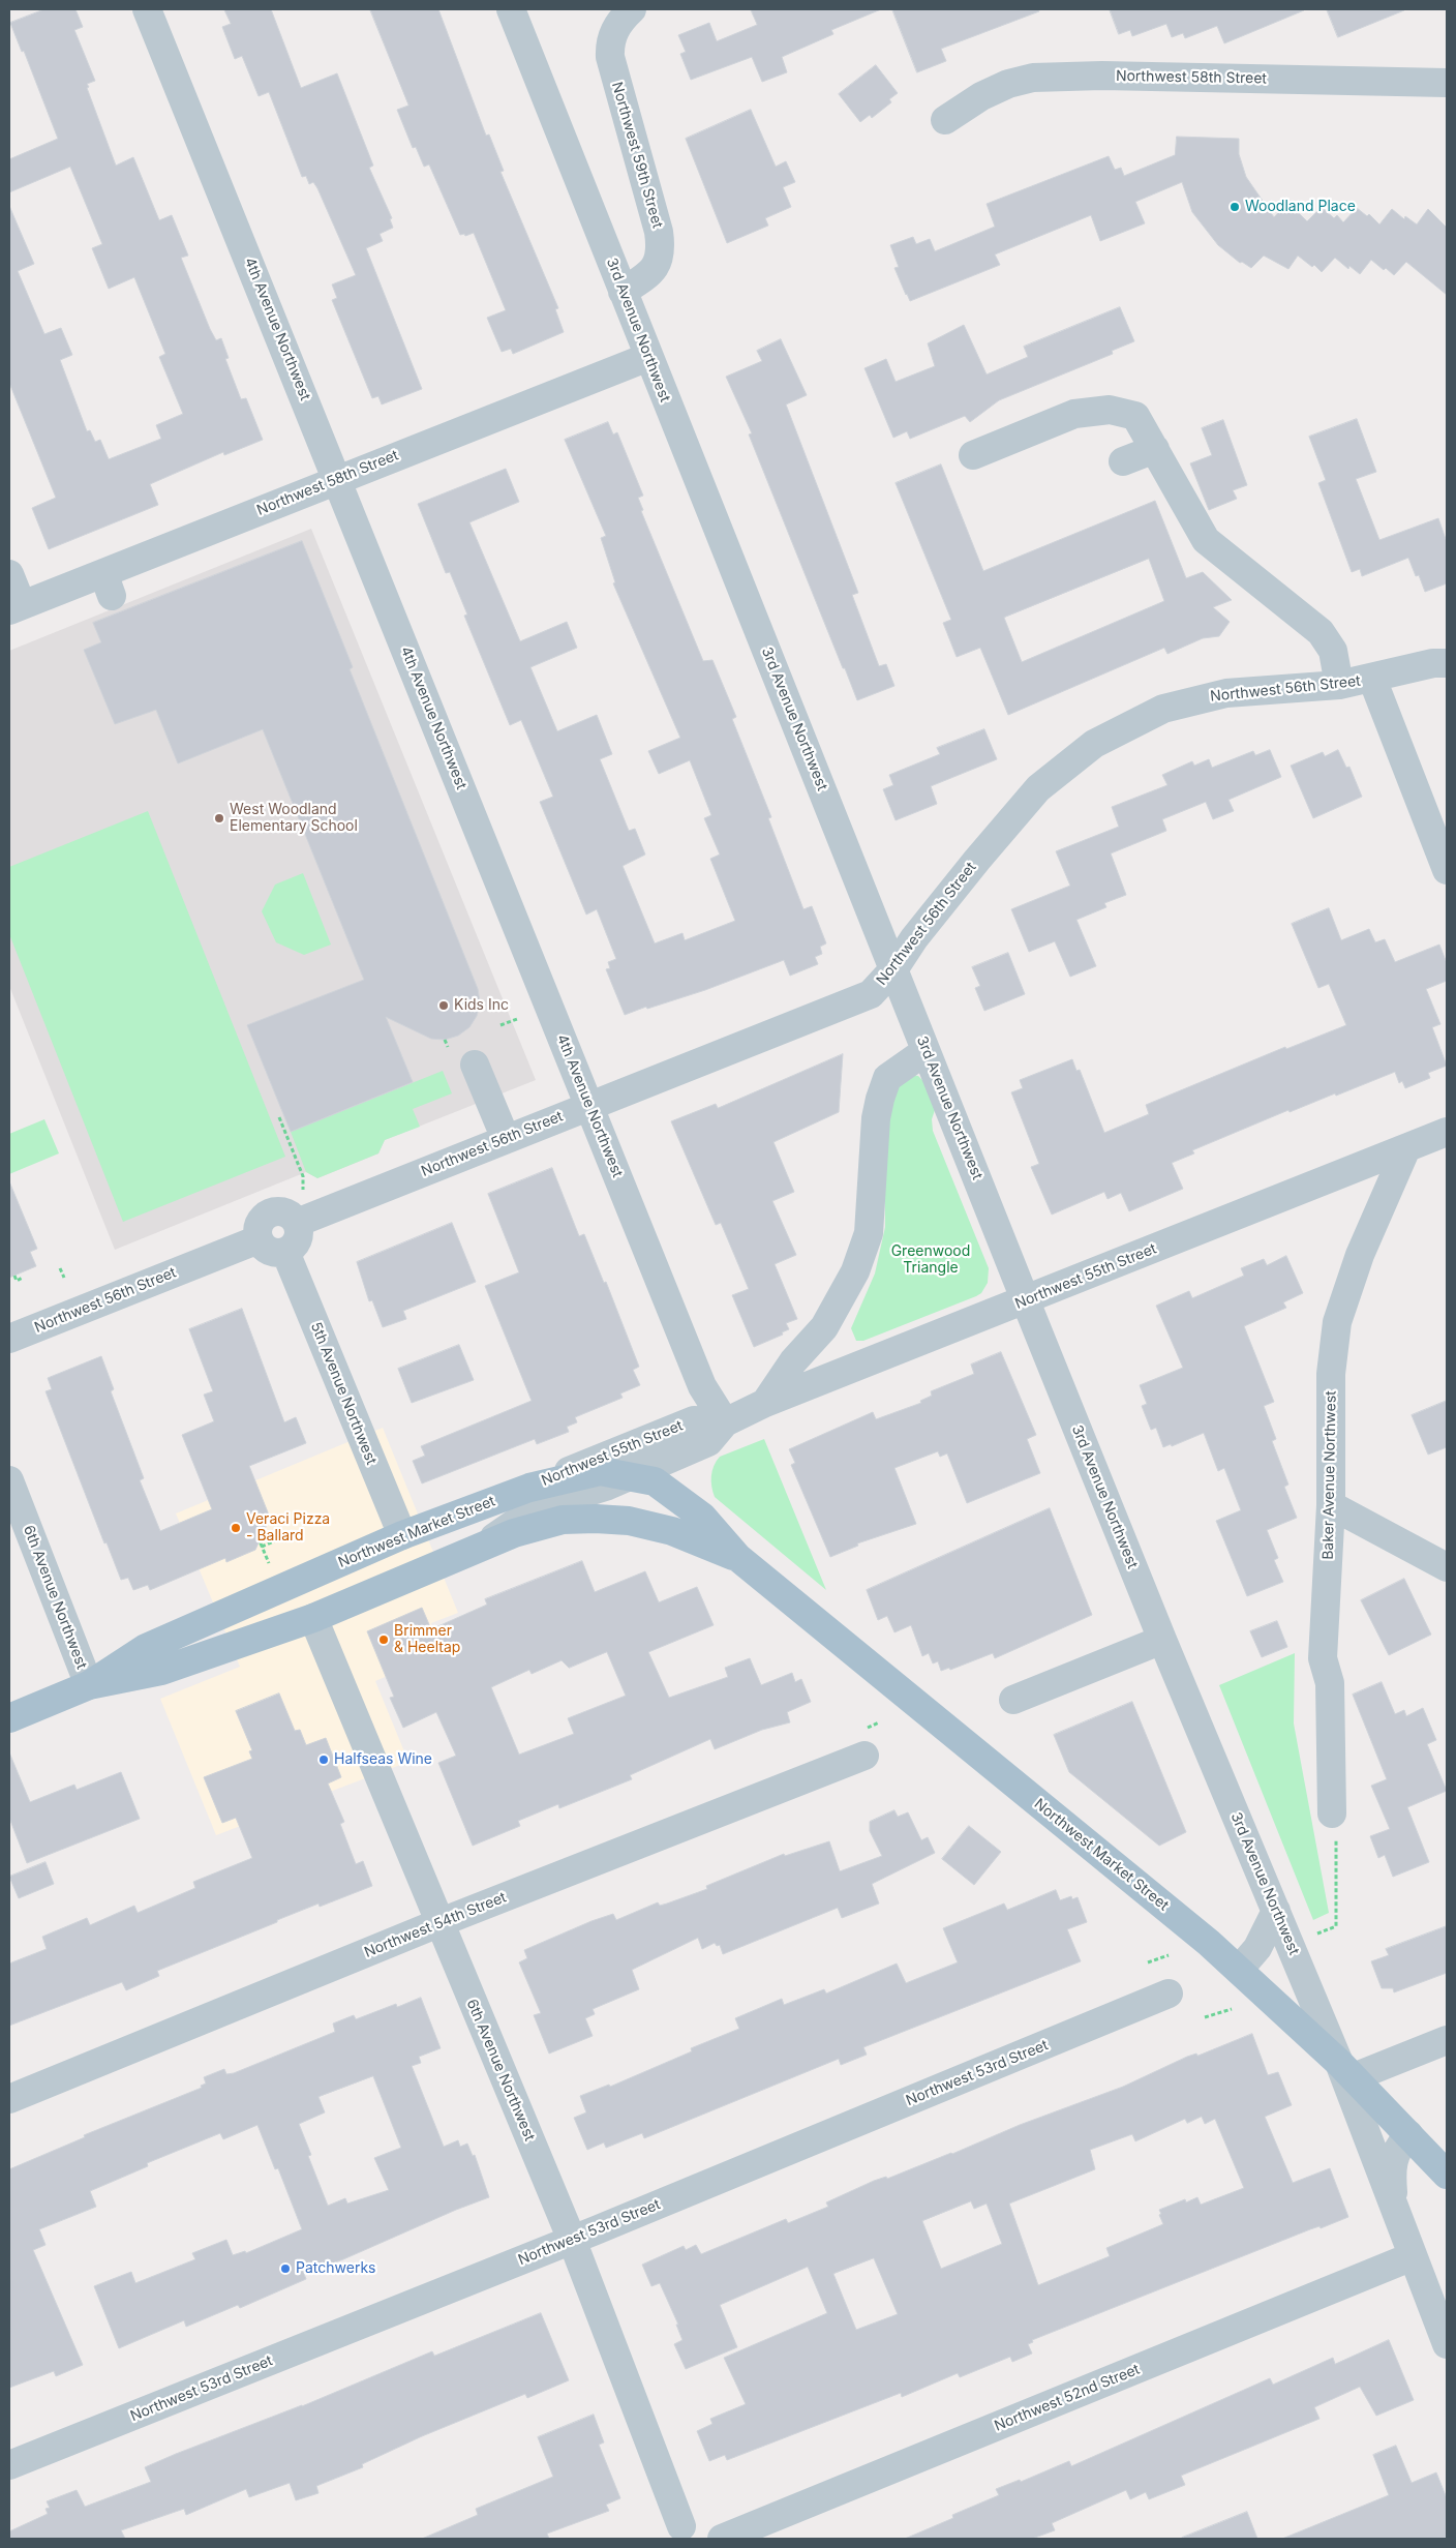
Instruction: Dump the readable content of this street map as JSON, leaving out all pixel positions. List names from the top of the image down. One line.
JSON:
{"streets":{"main road":["Northwest Market Street"],"street":["Northwest 58th Street","Northwest 59th Street","4th Avenue Northwest","3rd Avenue Northwest","Northwest 56th Street","Northwest 55th Street","5th Avenue Northwest","Baker Avenue Northwest","6th Avenue Northwest","Northwest 54th Street","Northwest 53rd Street","Northwest 52nd Street"]},"crossings":[["Northwest 58th Street","4th Avenue Northwest"],["Northwest 58th Street","3rd Avenue Northwest"],["Northwest 59th Street","3rd Avenue Northwest"],["4th Avenue Northwest","Northwest 56th Street"],["4th Avenue Northwest","Northwest 55th Street"],["3rd Avenue Northwest","Northwest 56th Street"],["3rd Avenue Northwest","Northwest 55th Street"],["3rd Avenue Northwest","Northwest Market Street"],["3rd Avenue Northwest","Northwest 52nd Street"],["Northwest 56th Street","5th Avenue Northwest"],["Northwest 55th Street","Baker Avenue Northwest"],["Northwest 55th Street","Northwest Market Street"],["5th Avenue Northwest","Northwest Market Street"],["Northwest Market Street","6th Avenue Northwest"],["6th Avenue Northwest","Northwest 54th Street"],["6th Avenue Northwest","Northwest 53rd Street"]],"parks":["Greenwood Triangle"],"places":["Woodland Place","West Woodland Elementary School","Kids Inc","Veraci Pizza - Ballard","Brimmer & Heeltap","Halfseas Wine","Patchwerks"]}
